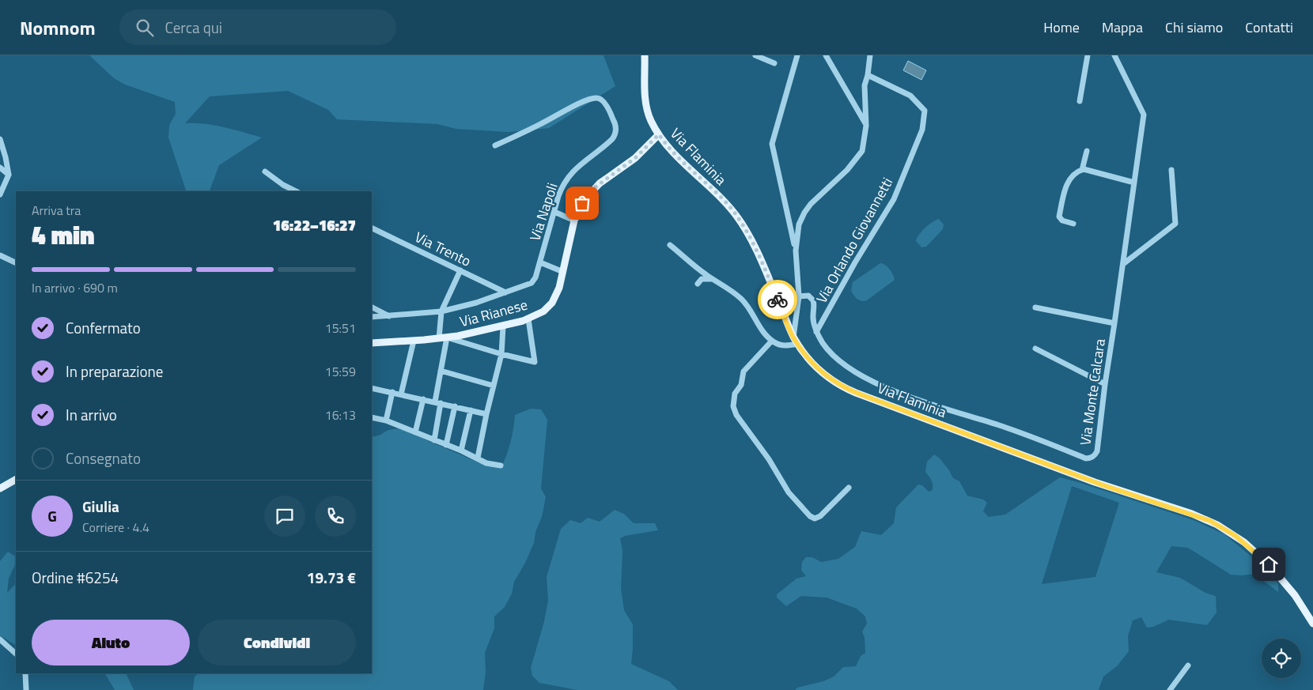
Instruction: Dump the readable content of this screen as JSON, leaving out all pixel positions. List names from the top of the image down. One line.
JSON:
{"streets":{"main road":["Via Flaminia","Via Rianese"],"street":["Via Napoli","Via Orlando Giovannetti","Via Trento","Via Monte Calcara"]},"crossings":[["Via Flaminia","Via Rianese"],["Via Napoli","Via Trento"],["Via Orlando Giovannetti","Via Monte Calcara"]],"page":{"header":"Nomnom","search":"Cerca qui","nav":["Home","Mappa","Chi siamo","Contatti"],"heading":["4 min","Arriva tra","16:22–16:27"],"panel":["Giulia","Corriere · 4.4","Ordine #6254","19.73 €"],"bar":"In arrivo · 690 m","list":[["Confermato","15:51"],["In preparazione","15:59"],["In arrivo","16:13"],"Consegnato"],"round":"G","buttons":["Aiuto","Condividi"]}}
